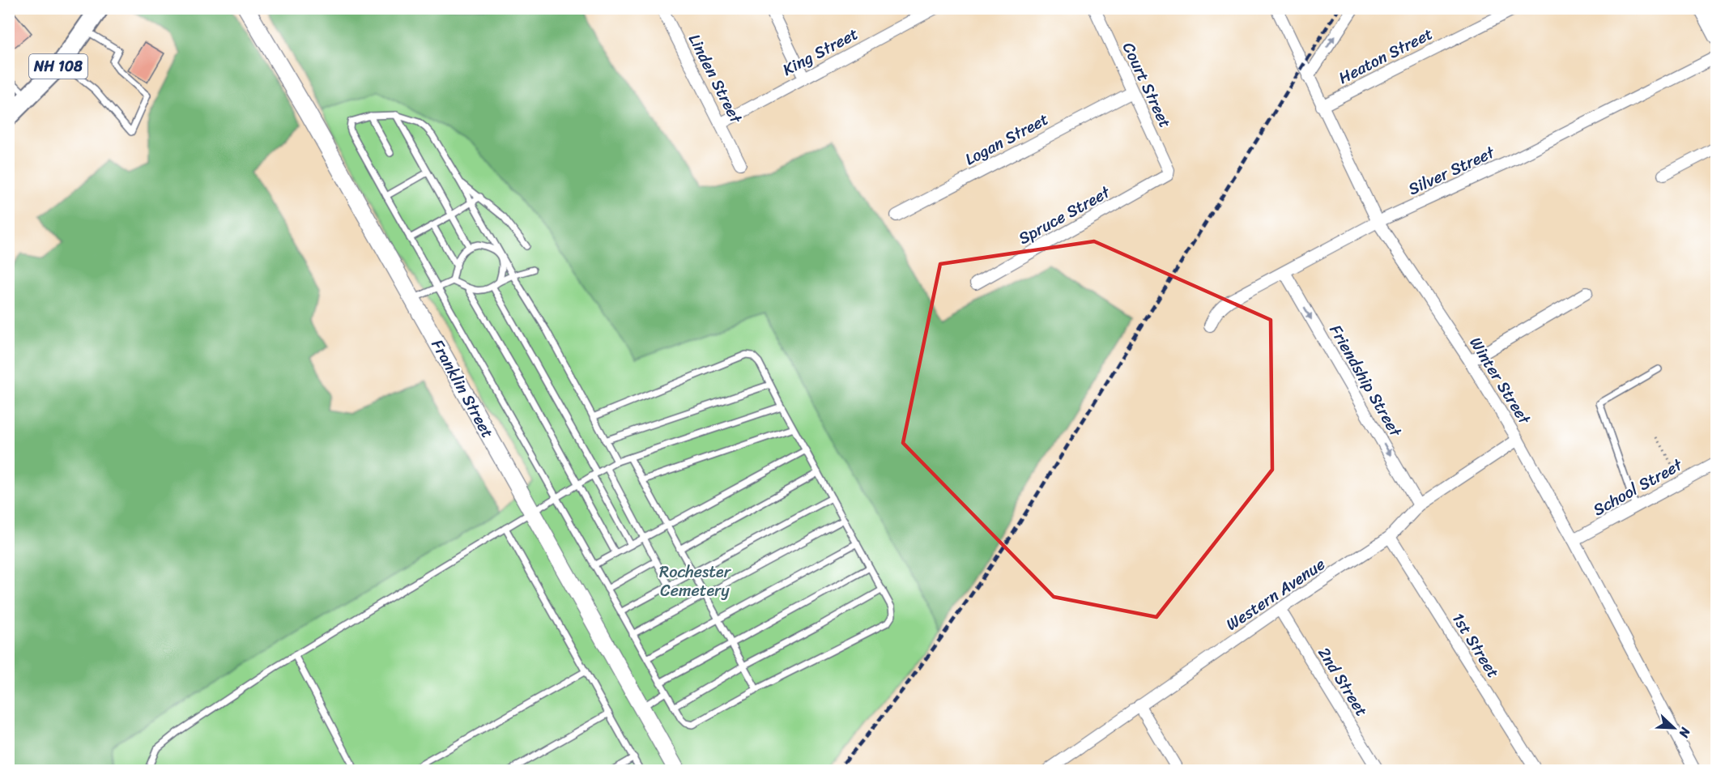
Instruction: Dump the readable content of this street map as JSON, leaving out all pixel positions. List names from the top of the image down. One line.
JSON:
{"streets":{"main road":["NH 108"],"street":["King Street","Heaton Street","Linden Street","Court Street","Logan Street","Silver Street","Spruce Street","Friendship Street","Winter Street","Franklin Street","School Street","Western Avenue","1st Street","2nd Street"]},"crossings":[["King Street","Linden Street"],["Heaton Street","Winter Street"],["Court Street","Logan Street"],["Court Street","Spruce Street"],["Silver Street","Friendship Street"],["Silver Street","Winter Street"],["Friendship Street","Western Avenue"],["Winter Street","School Street"],["Winter Street","Western Avenue"],["Western Avenue","1st Street"],["Western Avenue","2nd Street"]],"one_way":["Friendship Street"],"parks":["Rochester Cemetery"],"north":"bottom right"}
